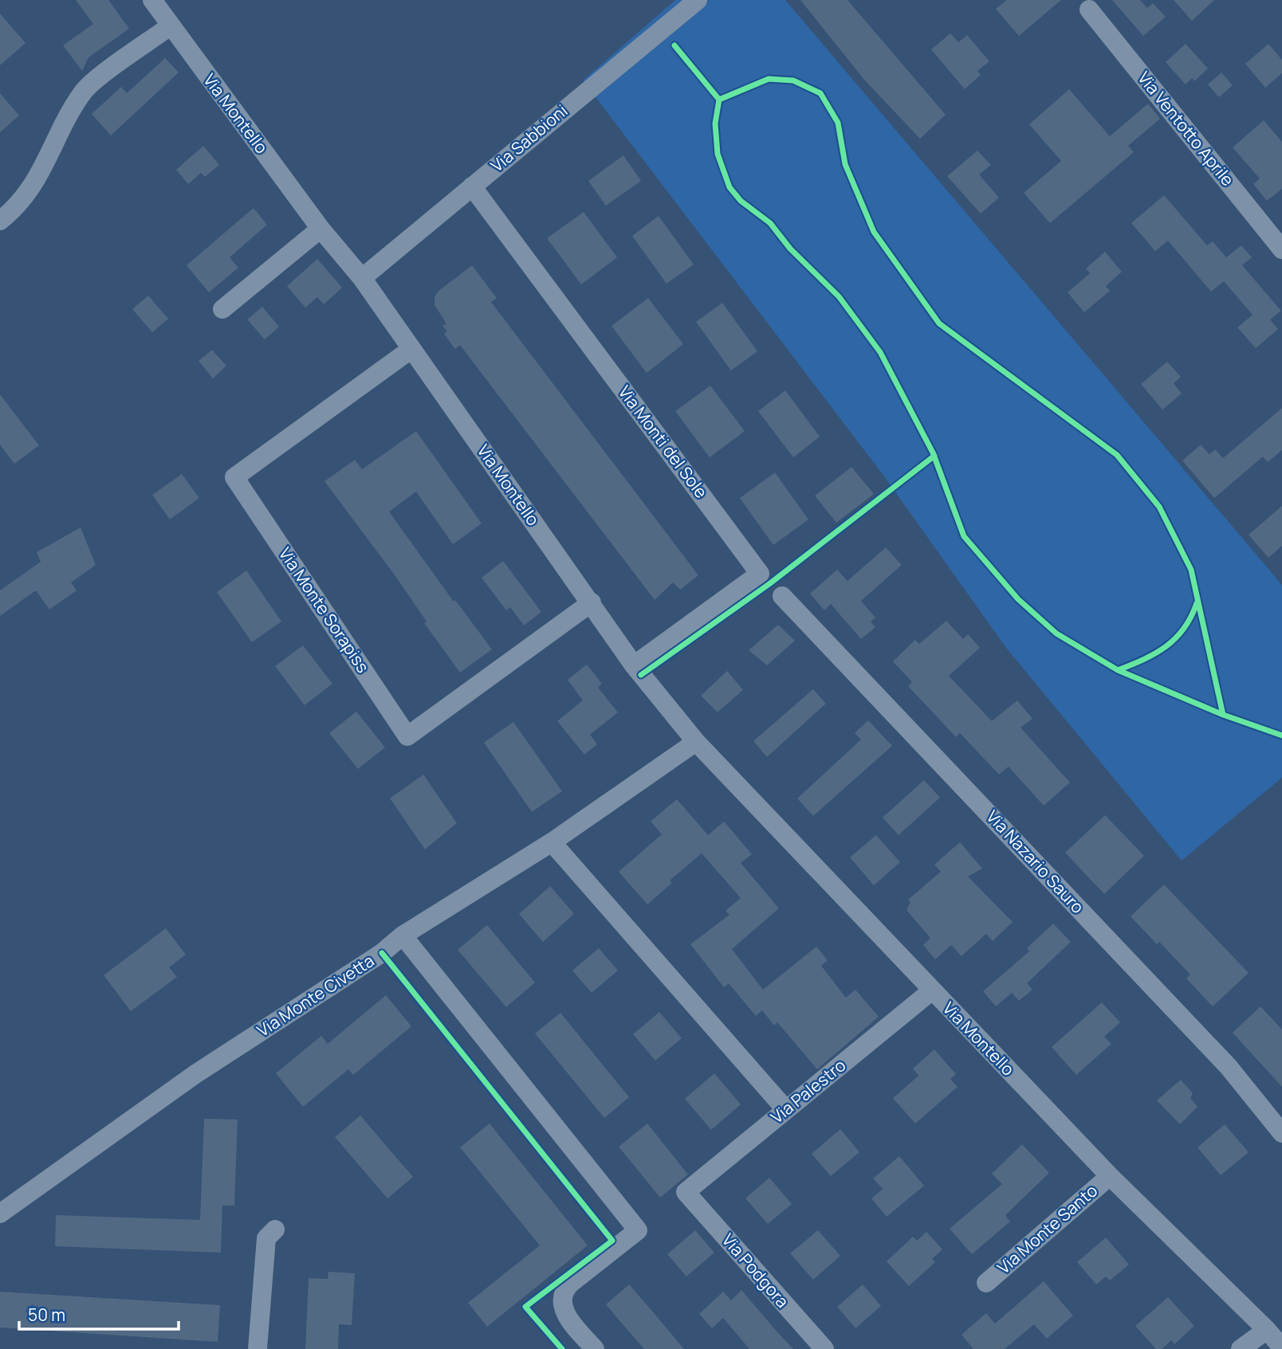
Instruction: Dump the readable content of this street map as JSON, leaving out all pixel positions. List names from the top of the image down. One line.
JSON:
{"streets":{"street":["Via Montello","Via Ventotto Aprile","Via Sabbioni","Via Monti del Sole","Via Monte Sorapiss","Via Nazario Sauro","Via Monte Civetta","Via Palestro","Via Monte Santo","Via Podgora"]},"crossings":[["Via Montello","Via Sabbioni"],["Via Montello","Via Monti del Sole"],["Via Montello","Via Monte Sorapiss"],["Via Montello","Via Palestro"],["Via Montello","Via Monte Santo"],["Via Sabbioni","Via Monti del Sole"],["Via Palestro","Via Podgora"]],"scale_bar":"50 m"}
